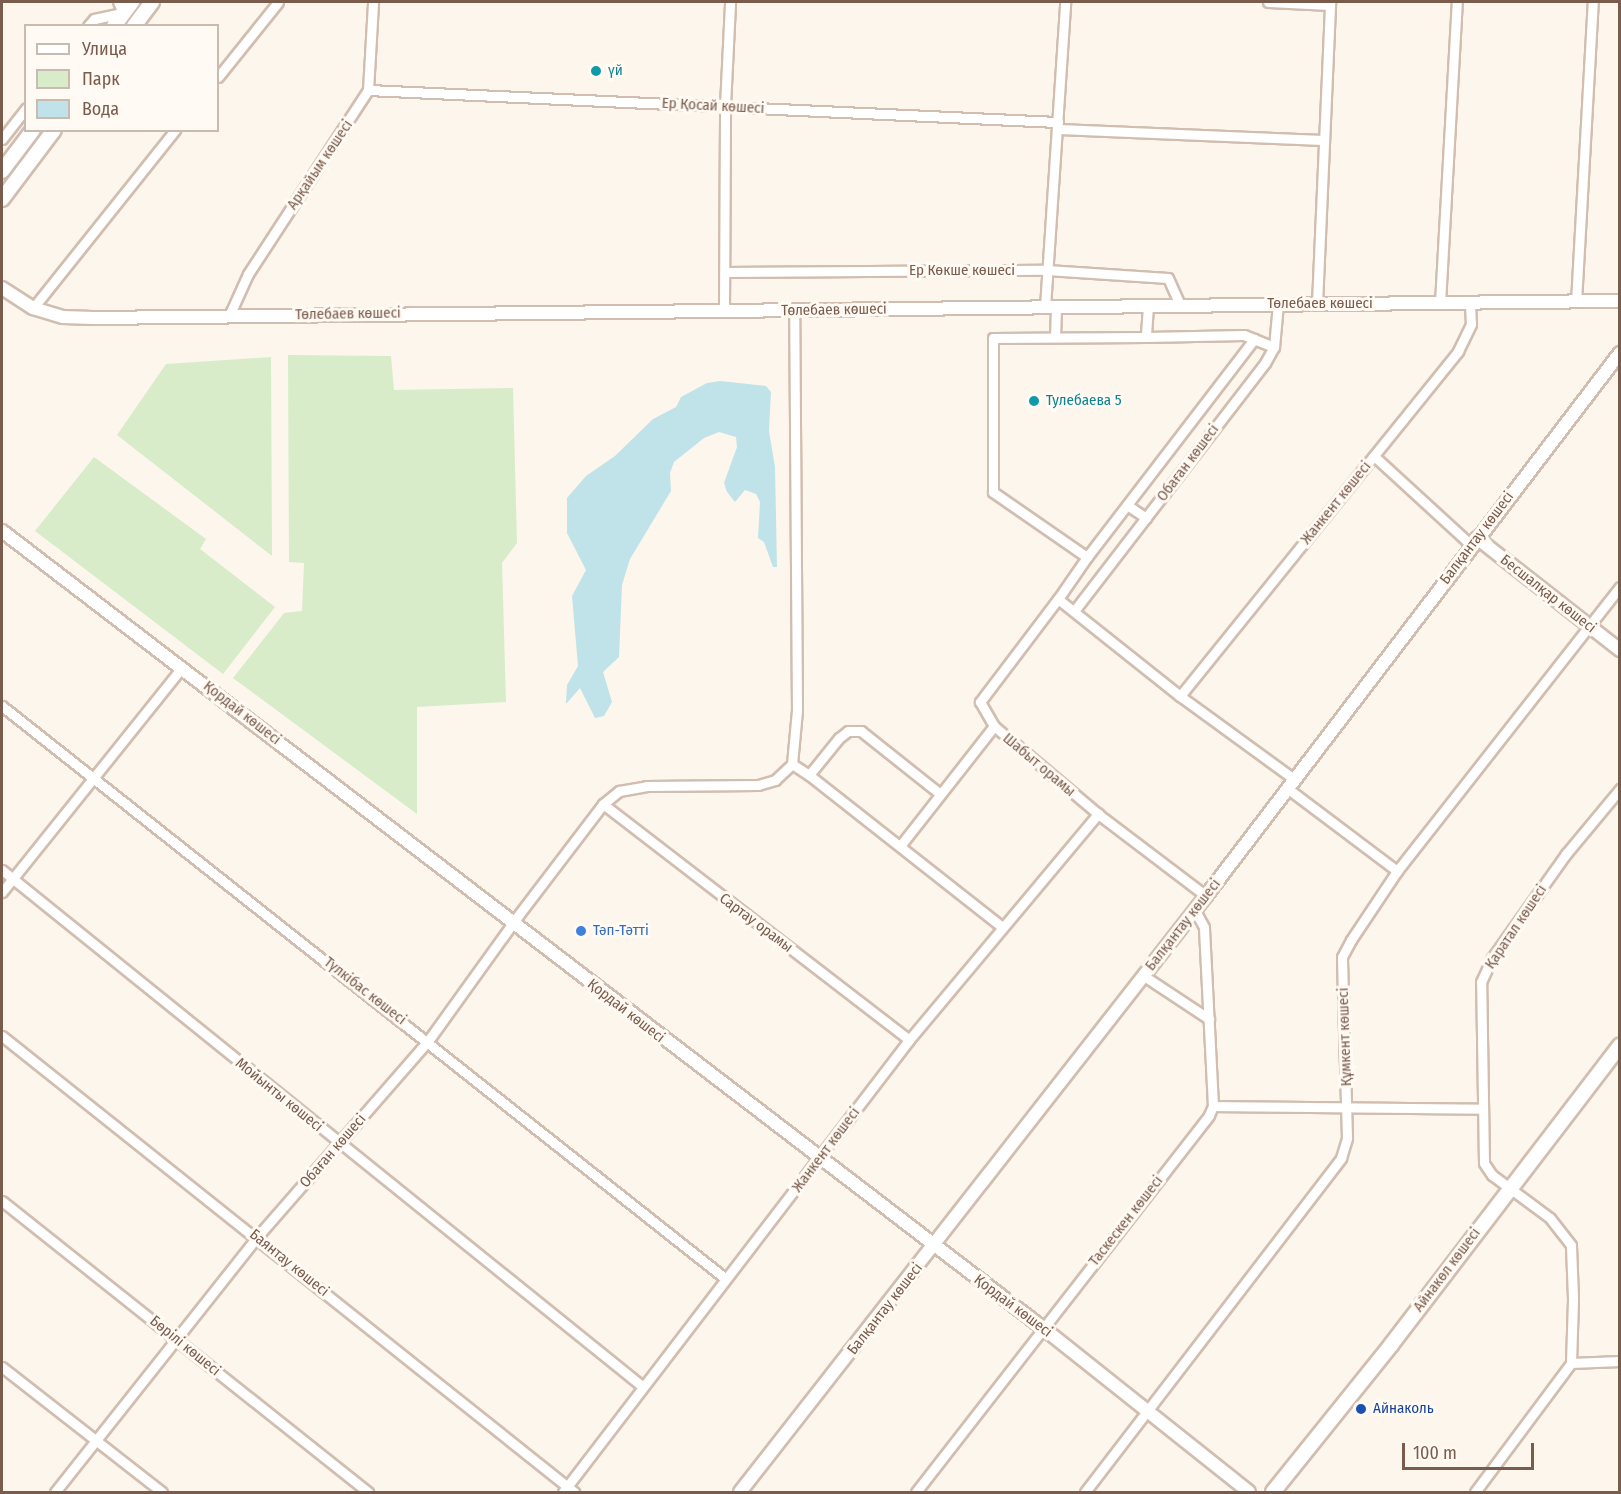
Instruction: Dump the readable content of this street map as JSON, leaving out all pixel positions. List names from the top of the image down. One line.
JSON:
{"streets":{"main road":["Айнакөл көшесі"],"street":["Ер Қосай көшесі","Арқайым көшесі","Ер Көкше көшесі","Төлебаев көшесі","Обаған көшесі","Жанкент көшесі","Балқантау көшесі","Бесшалқар көшесі","Қордай көшесі","Шабыт орамы","Сартау орамы","Қаратал көшесі","Түлкібас көшесі","Құмкент көшесі","Мойынты көшесі","Таскескен көшесі","Баянтау көшесі","Бөрілі көшесі"]},"crossings":[["Ер Қосай көшесі","Арқайым көшесі"],["Арқайым көшесі","Төлебаев көшесі"],["Ер Көкше көшесі","Төлебаев көшесі"],["Төлебаев көшесі","Жанкент көшесі"],["Обаған көшесі","Қордай көшесі"],["Обаған көшесі","Сартау орамы"],["Обаған көшесі","Түлкібас көшесі"],["Обаған көшесі","Мойынты көшесі"],["Обаған көшесі","Баянтау көшесі"],["Обаған көшесі","Бөрілі көшесі"],["Жанкент көшесі","Қордай көшесі"],["Жанкент көшесі","Шабыт орамы"],["Жанкент көшесі","Сартау орамы"],["Жанкент көшесі","Түлкібас көшесі"],["Жанкент көшесі","Мойынты көшесі"],["Жанкент көшесі","Баянтау көшесі"],["Балқантау көшесі","Бесшалқар көшесі"],["Балқантау көшесі","Қордай көшесі"],["Балқантау көшесі","Шабыт орамы"],["Бесшалқар көшесі","Құмкент көшесі"],["Қордай көшесі","Құмкент көшесі"],["Қордай көшесі","Таскескен көшесі"],["Қаратал көшесі","Айнакөл көшесі"]],"places":["үй","Тулебаева 5","Тәп-Тәтті","Айнаколь"],"legend":["Улица","Парк","Вода"],"scale_bar":"100 m"}
